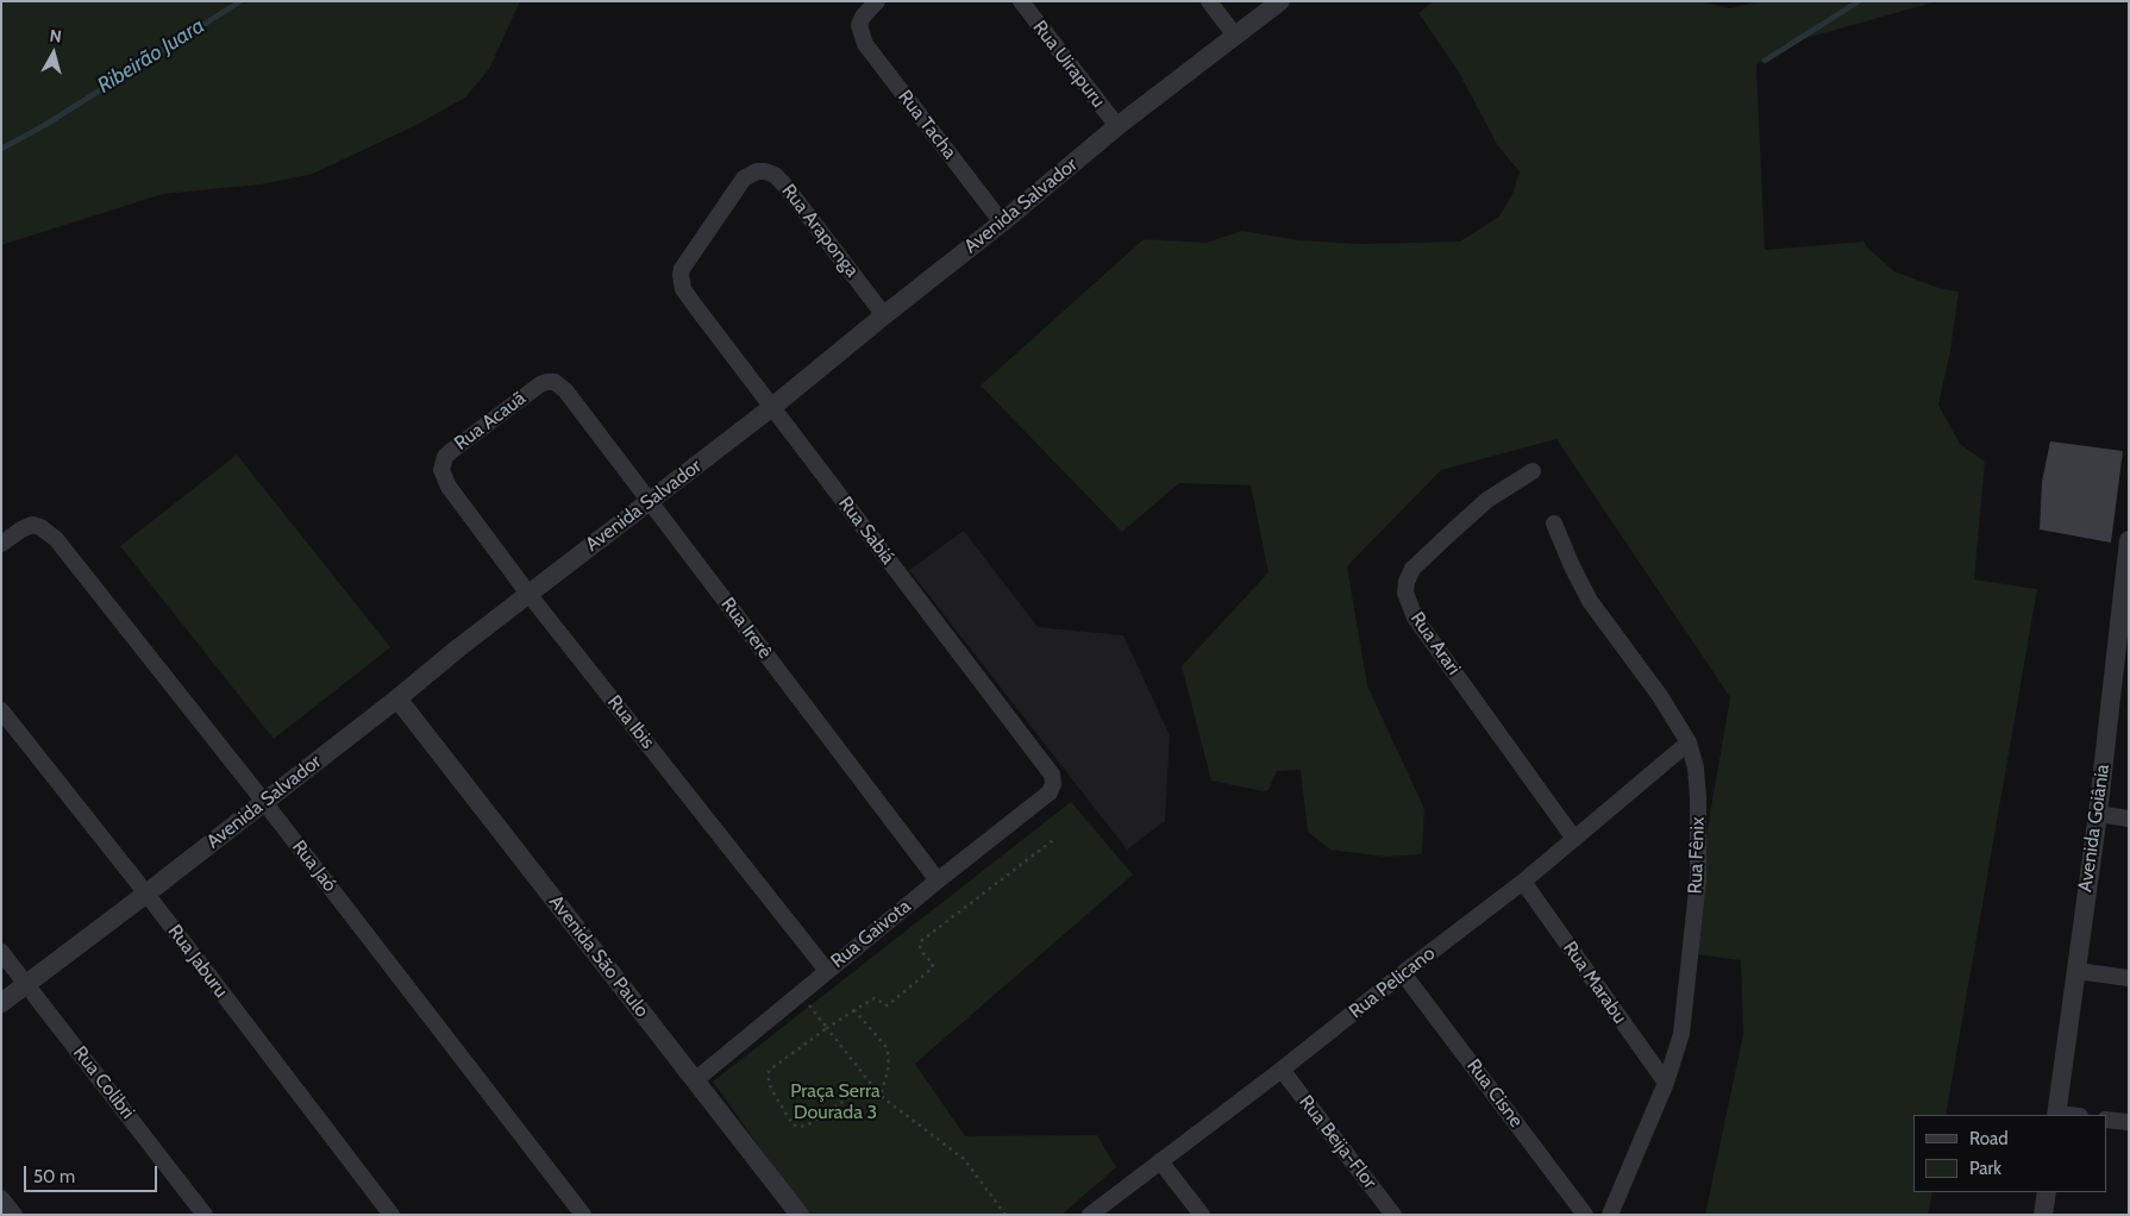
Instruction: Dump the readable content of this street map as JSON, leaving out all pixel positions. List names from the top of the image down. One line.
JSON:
{"streets":{"street":["Rua Uirapuru","Rua Tacha","Avenida Salvador","Rua Araponga","Rua Acauã","Rua Sabiá","Rua Irerê","Rua Arari","Rua Ibis","Avenida Goiânia","Rua Fênix","Rua Jaó","Rua Gaivota","Avenida São Paulo","Rua Jaburu","Rua Pelicano","Rua Marabu","Rua Colibri","Rua Cisne","Rua Beija-Flor"]},"crossings":[["Rua Uirapuru","Avenida Salvador"],["Rua Tacha","Avenida Salvador"],["Avenida Salvador","Rua Araponga"],["Avenida Salvador","Rua Sabiá"],["Avenida Salvador","Rua Irerê"],["Avenida Salvador","Rua Ibis"],["Avenida Salvador","Rua Jaó"],["Avenida Salvador","Avenida São Paulo"],["Avenida Salvador","Rua Jaburu"],["Avenida Salvador","Rua Colibri"],["Rua Araponga","Rua Sabiá"],["Rua Acauã","Rua Irerê"],["Rua Acauã","Rua Ibis"],["Rua Sabiá","Rua Gaivota"],["Rua Irerê","Rua Gaivota"],["Rua Arari","Rua Pelicano"],["Rua Ibis","Rua Gaivota"],["Rua Fênix","Rua Pelicano"],["Rua Fênix","Rua Marabu"],["Rua Gaivota","Avenida São Paulo"],["Rua Pelicano","Rua Marabu"],["Rua Pelicano","Rua Cisne"],["Rua Pelicano","Rua Beija-Flor"]],"water":["Ribeirão Juara"],"parks":["Praça Serra Dourada 3"],"legend":["Road","Park"],"scale_bar":"50 m","north":"top"}
